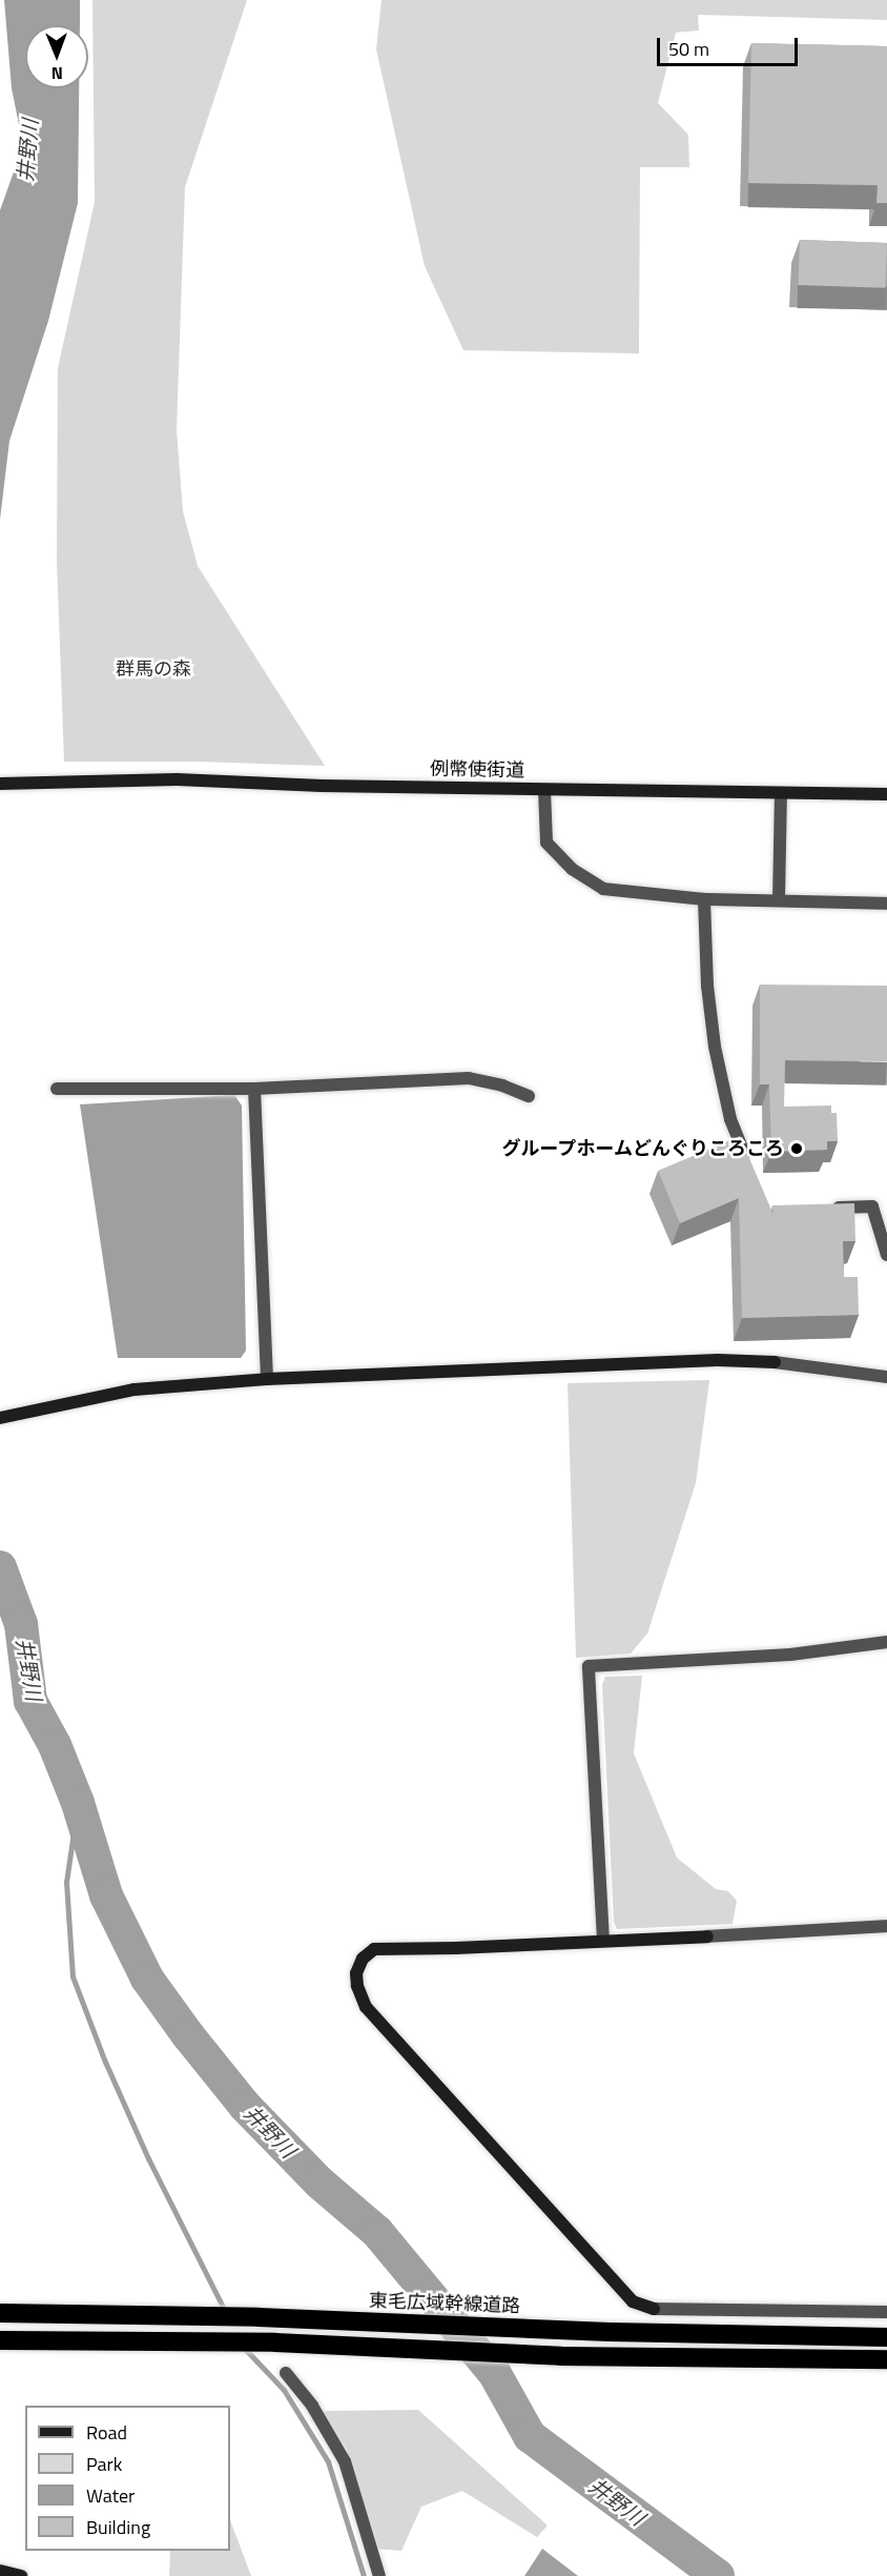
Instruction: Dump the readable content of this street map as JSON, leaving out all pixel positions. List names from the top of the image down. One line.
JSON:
{"streets":{"highway":["東毛広域幹線道路"],"street":["例幣使街道"]},"water":["井野川"],"parks":["群馬の森"],"places":["グループホームどんぐりころころ"],"legend":["Road","Park","Water","Building"],"scale_bar":"50 m","north":"bottom"}
